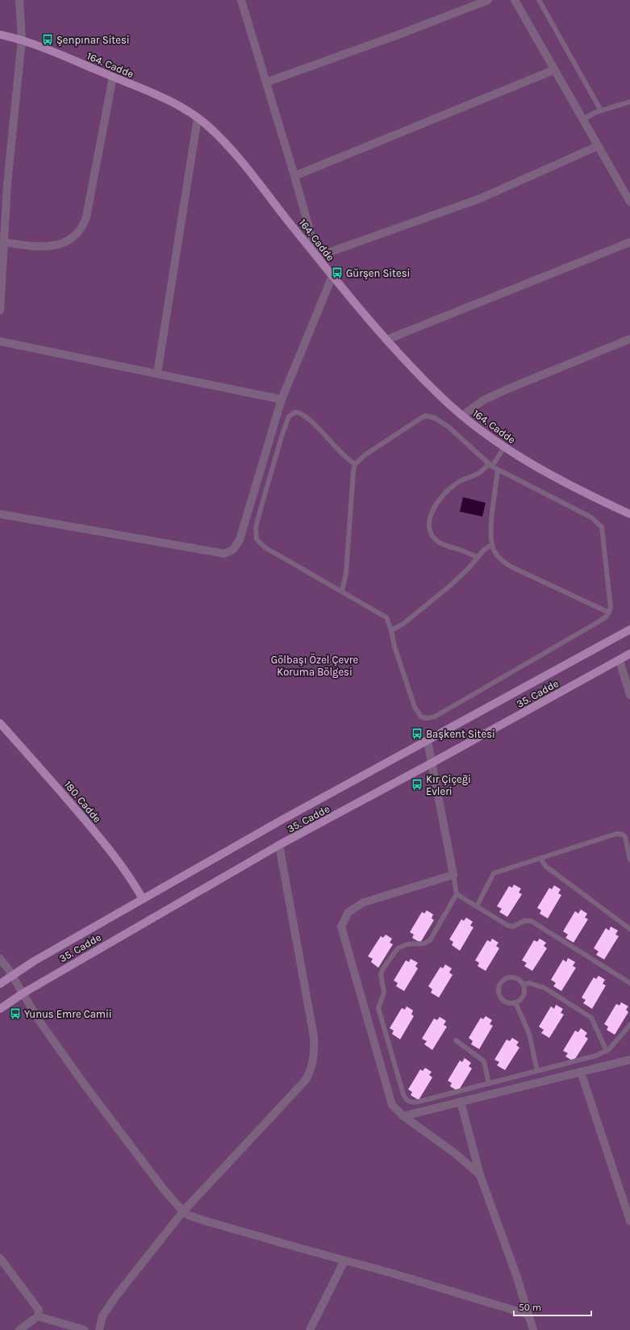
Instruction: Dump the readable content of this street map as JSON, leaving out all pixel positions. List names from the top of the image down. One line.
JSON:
{"streets":{"street":["164. Cadde","35. Cadde","180. Cadde"]},"crossings":[["35. Cadde","180. Cadde"]],"parks":["Gölbaşı Özel Çevre Koruma Bölgesi"],"places":{"bus stop":["Şenpınar Sitesi","Gürşen Sitesi","Başkent Sitesi","Kır Çiçeği Evleri","Yunus Emre Camii"]},"scale_bar":"50 m"}
